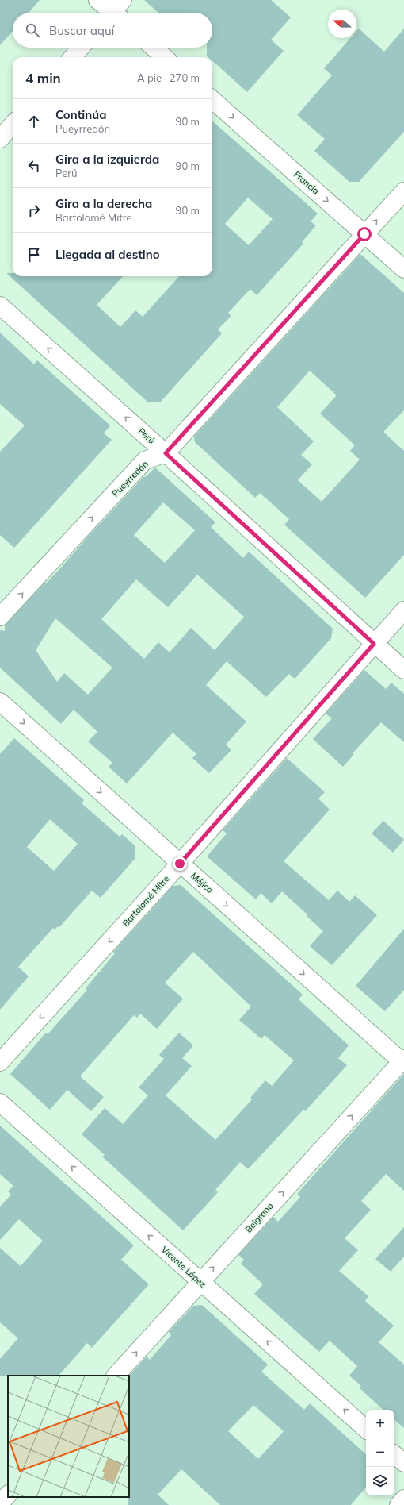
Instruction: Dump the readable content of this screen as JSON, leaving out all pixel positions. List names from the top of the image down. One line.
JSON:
{"streets":{"street":["Francia","Perú","Pueyrredón","Méjico","Bartolomé Mitre","Belgrano","Vicente López"]},"crossings":[["Francia","Pueyrredón"],["Perú","Pueyrredón"],["Perú","Bartolomé Mitre"],["Méjico","Bartolomé Mitre"],["Méjico","Belgrano"],["Belgrano","Vicente López"]],"one_way":["Francia","Perú","Pueyrredón","Méjico","Bartolomé Mitre","Belgrano","Vicente López"],"north":"left","page":{"search":"Buscar aquí","heading":["4 min","A pie · 270 m"],"list":[["Continúa","Pueyrredón","90 m"],["Gira a la izquierda","Perú","90 m"],["Gira a la derecha","Bartolomé Mitre","90 m"],"Llegada al destino"],"map_buttons":["+","−"]}}
